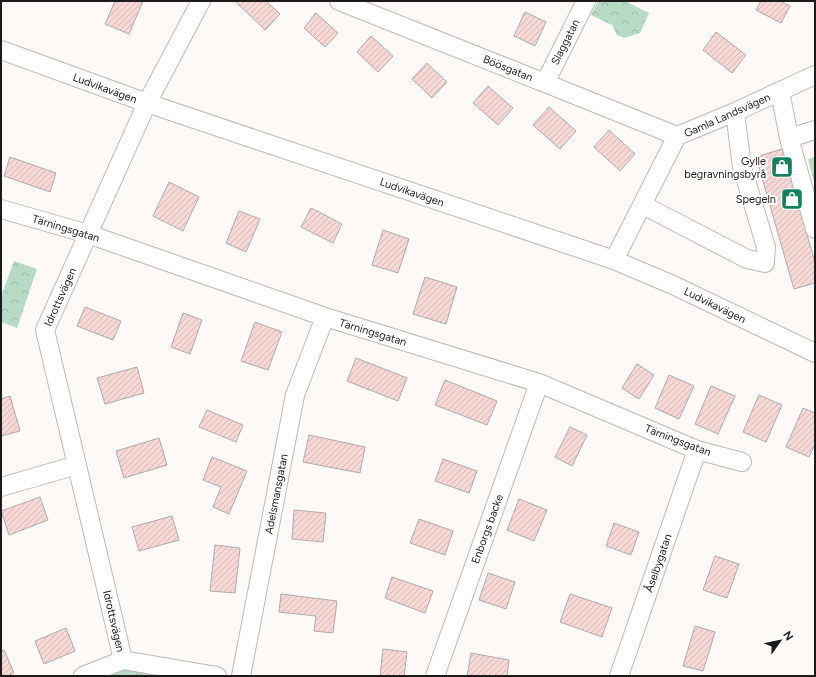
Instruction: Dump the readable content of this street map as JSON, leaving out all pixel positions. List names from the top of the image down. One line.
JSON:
{"streets":{"street":["Slaggatan","Böösgatan","Ludvikavägen","Gamla Landsvägen","Tärningsgatan","Idrottsvägen","Adelsmansgatan","Enborgs backe","Åselbygatan"]},"crossings":[["Slaggatan","Böösgatan"],["Böösgatan","Gamla Landsvägen"],["Ludvikavägen","Gamla Landsvägen"],["Ludvikavägen","Idrottsvägen"],["Tärningsgatan","Idrottsvägen"],["Tärningsgatan","Adelsmansgatan"],["Tärningsgatan","Enborgs backe"],["Tärningsgatan","Åselbygatan"]],"places":{"shop":["Gylle begravningsbyrå","Spegeln"]},"north":"top right"}
